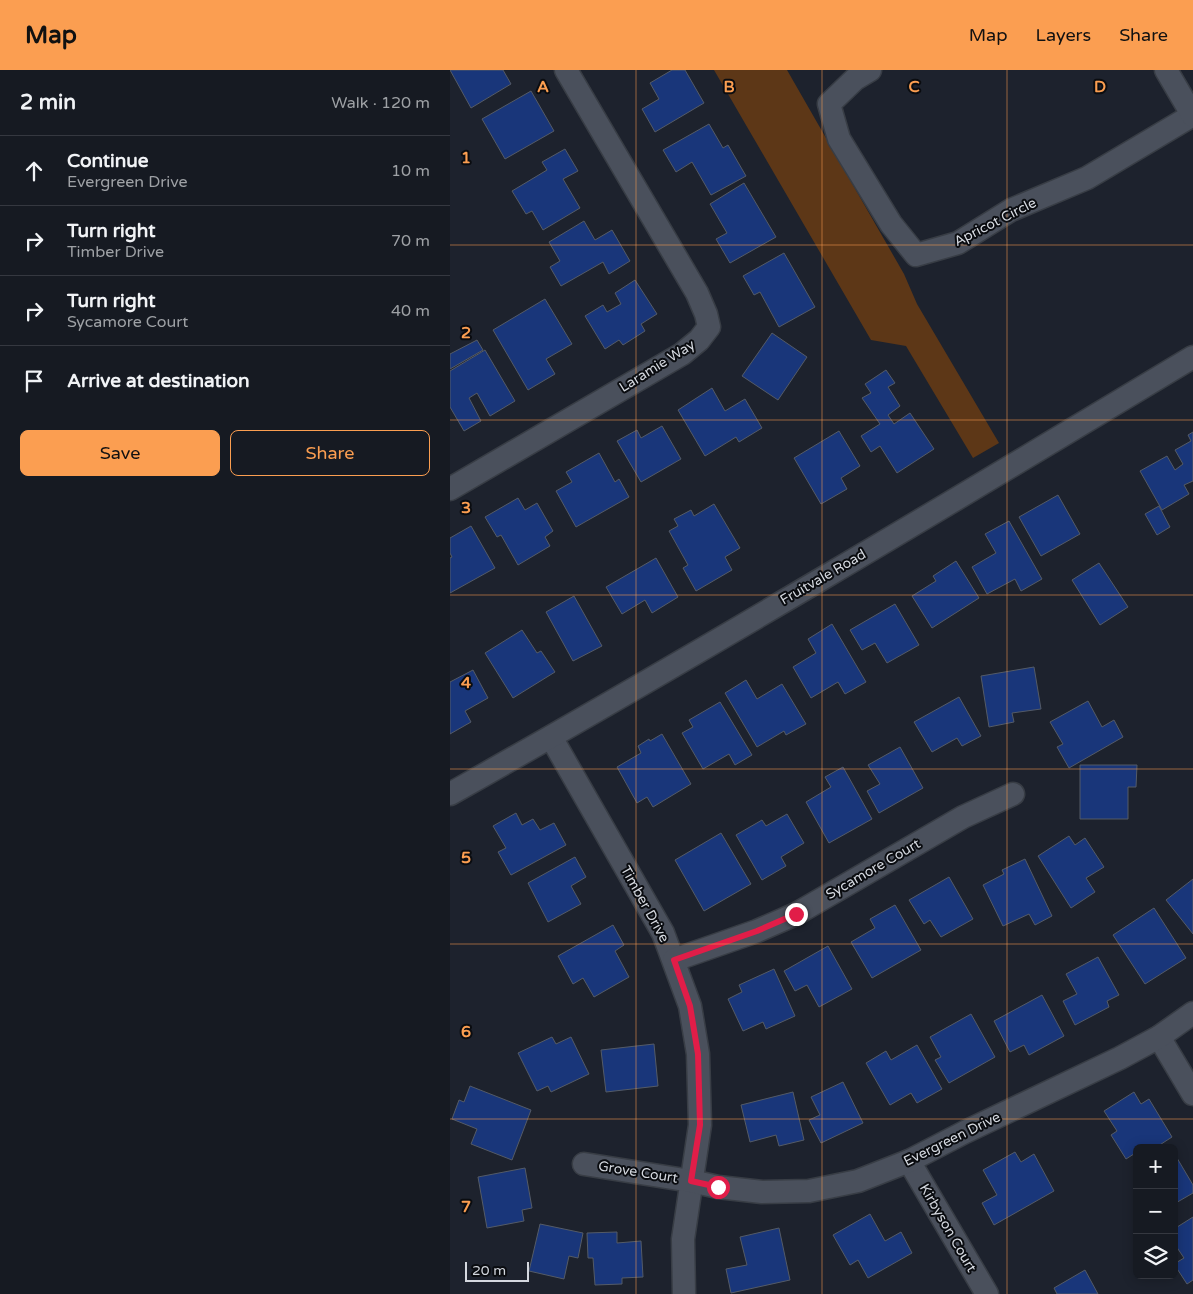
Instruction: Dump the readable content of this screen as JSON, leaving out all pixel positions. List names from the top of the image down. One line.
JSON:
{"streets":{"street":["Apricot Circle","Laramie Way","Fruitvale Road","Sycamore Court","Timber Drive","Evergreen Drive","Grove Court","Kirbyson Court"]},"crossings":[["Fruitvale Road","Timber Drive"],["Sycamore Court","Timber Drive"],["Timber Drive","Evergreen Drive"],["Timber Drive","Grove Court"],["Evergreen Drive","Grove Court"],["Evergreen Drive","Kirbyson Court"]],"scale_bar":"20 m","page":{"header":"Map","nav":["Map","Layers","Share"],"heading":["2 min","Walk · 120 m"],"list":[["Continue","Evergreen Drive","10 m"],["Turn right","Timber Drive","70 m"],["Turn right","Sycamore Court","40 m"],"Arrive at destination"],"buttons":["Save","Share"],"map_buttons":["+","−"],"scale":"20 m"},"grid":{"columns":["A","B","C","D"],"rows":["1","2","3","4","5","6","7"]}}
